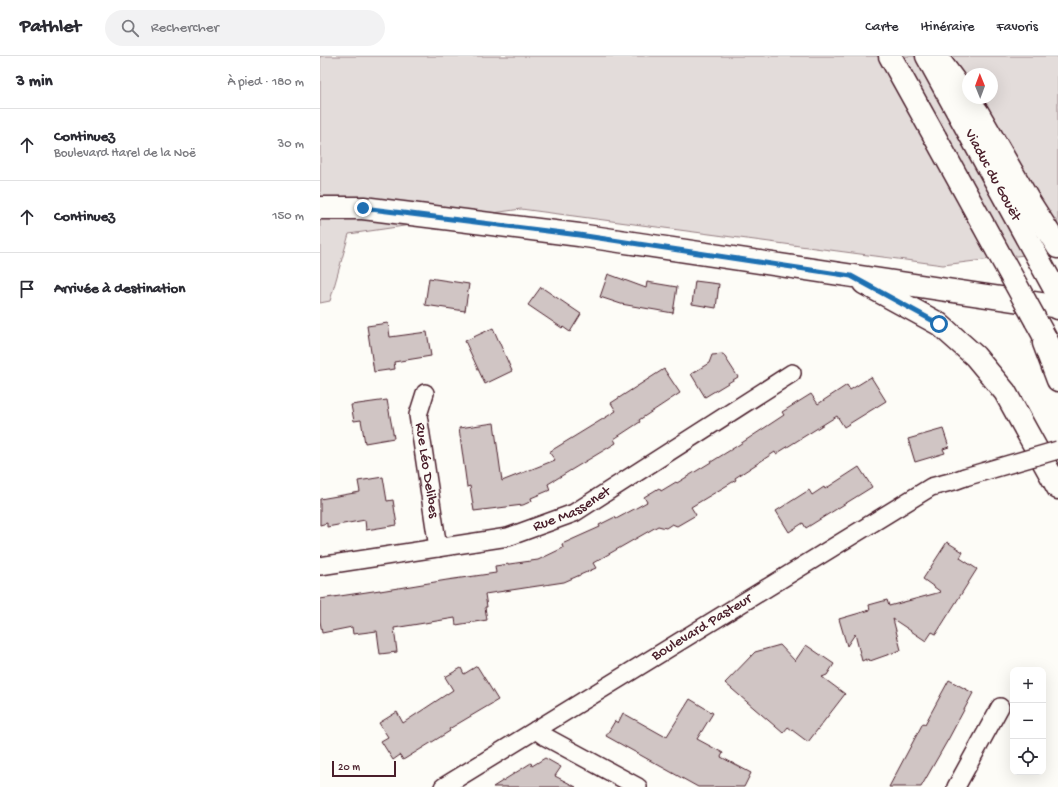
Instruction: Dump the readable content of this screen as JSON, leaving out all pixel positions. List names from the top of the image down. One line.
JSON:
{"streets":{"main road":["Viaduc du Gouët"],"street":["Rue Léo Delibes","Rue Massenet","Boulevard Pasteur"]},"crossings":[["Rue Léo Delibes","Rue Massenet"]],"scale_bar":"20 m","north":"top","page":{"header":"Pathlet","search":"Rechercher","nav":["Carte","Itinéraire","Favoris"],"heading":["3 min","À pied · 180 m"],"list":[["Continuez","Boulevard Harel de la Noë","30 m"],["Continuez","150 m"],"Arrivée à destination"],"map_buttons":["+","−"],"scale":"20 m"}}
